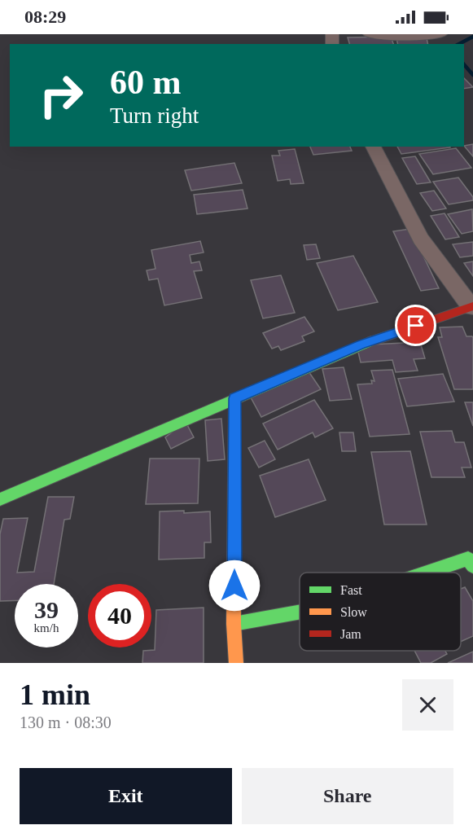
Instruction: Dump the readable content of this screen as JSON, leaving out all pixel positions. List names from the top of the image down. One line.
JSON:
{"legend":["Fast","Slow","Jam"],"page":{"status":"08:29","turn":["60 m","Turn right"],"speed":"39 km/h","limit":"40","heading":["1 min","130 m · 08:30"],"buttons":["Exit","Share"]}}
